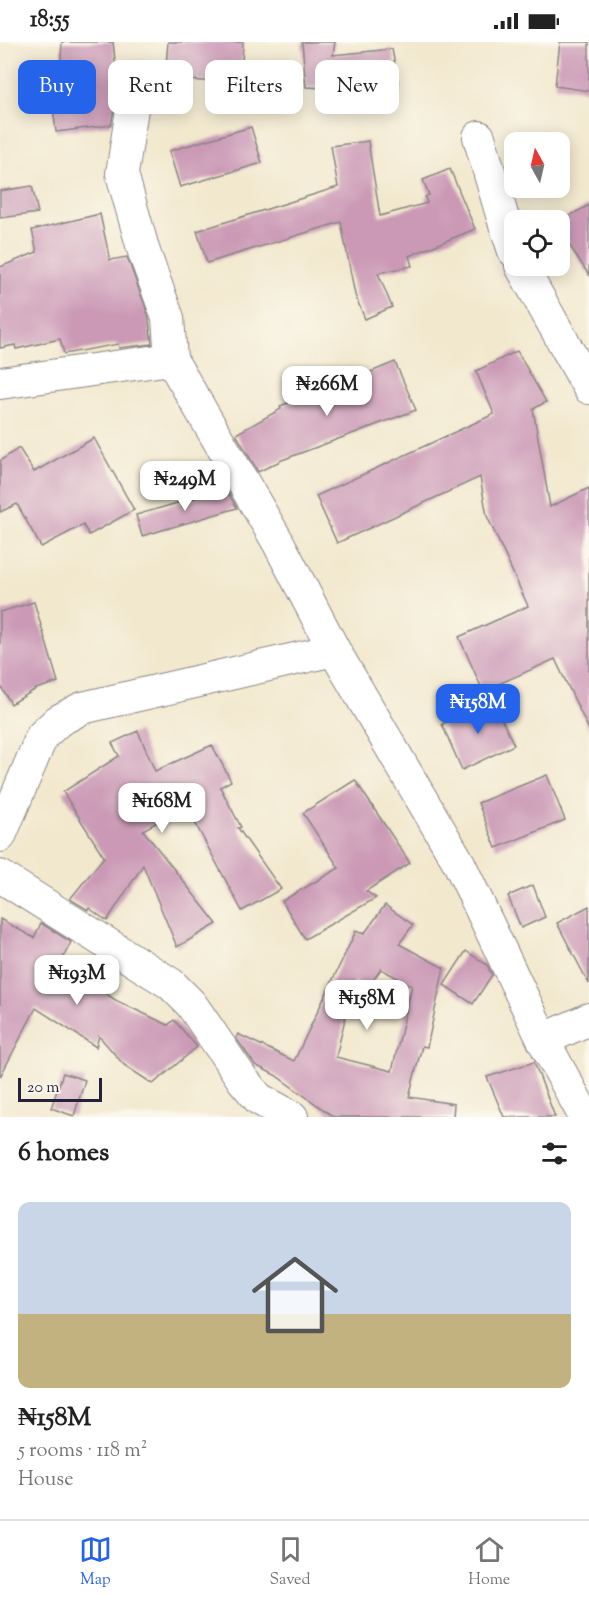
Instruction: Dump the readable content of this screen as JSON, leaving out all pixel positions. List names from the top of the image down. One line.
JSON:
{"scale_bar":"20 m","north":"top","page":{"status":"18:55","chip":["Buy","Rent","Filters","New"],"price":["₦266M","₦249M","₦158M","₦168M","₦193M","₦158M"],"scale":"20 m","heading":"6 homes","list":[{"name":"₦158M","note":"5 rooms · 118 m² · House"}],"tabs":["Map","Saved","Home"]}}
